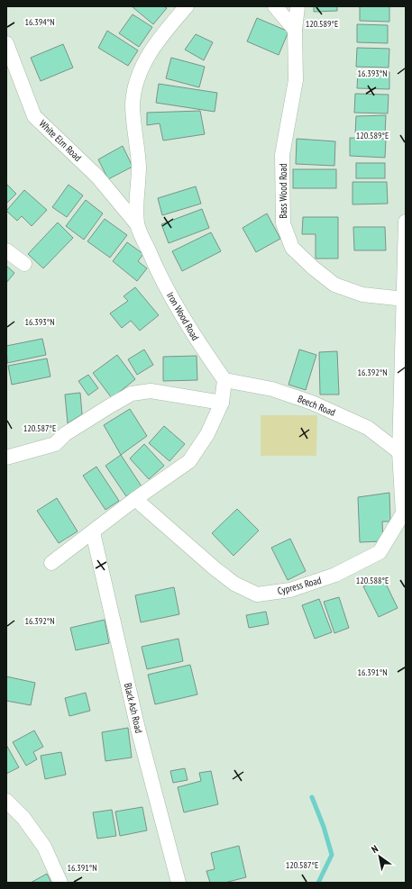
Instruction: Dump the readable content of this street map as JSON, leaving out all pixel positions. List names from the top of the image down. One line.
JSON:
{"streets":{"street":["White Elm Road","Bass Wood Road","Iron Wood Road","Beech Road","Cypress Road","Black Ash Road"]},"crossings":[["White Elm Road","Iron Wood Road"],["Iron Wood Road","Beech Road"],["Beech Road","Cypress Road"]],"north":"top left","coordinates":["16.394°N","120.589°E","16.393°N","16.392°N","120.587°E","120.588°E","16.391°N"]}
